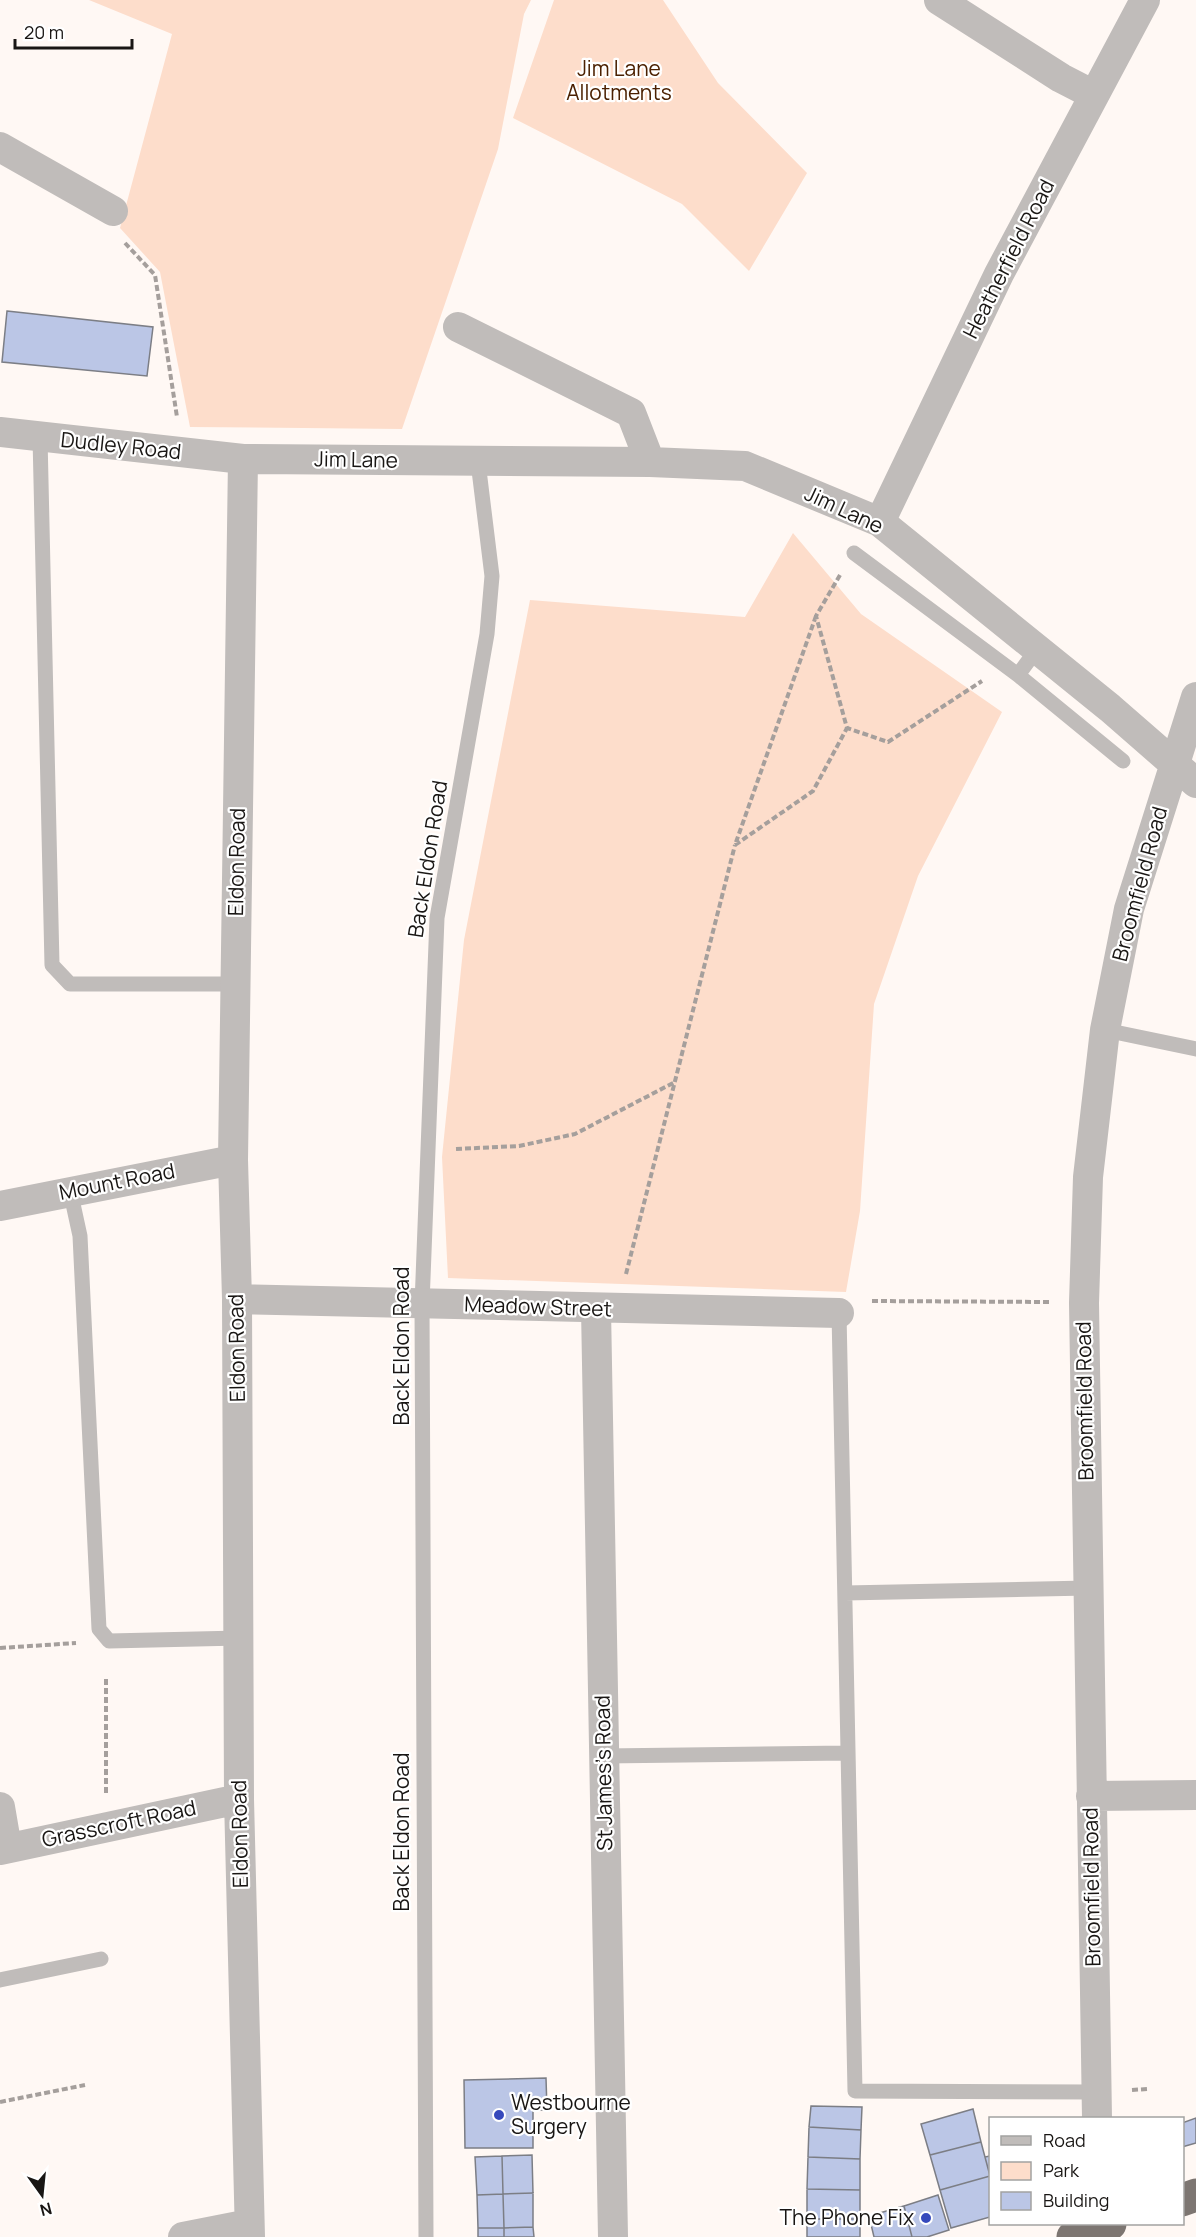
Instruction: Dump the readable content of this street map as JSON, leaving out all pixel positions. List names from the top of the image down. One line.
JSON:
{"streets":{"street":["Heatherfield Road","Dudley Road","Jim Lane","Eldon Road","Broomfield Road","Mount Road","Meadow Street","St James's Road","Grasscroft Road"],"lane":["Back Eldon Road"]},"crossings":[["Heatherfield Road","Jim Lane"],["Dudley Road","Jim Lane"],["Dudley Road","Eldon Road"],["Jim Lane","Back Eldon Road"],["Jim Lane","Eldon Road"],["Jim Lane","Broomfield Road"],["Back Eldon Road","Meadow Street"],["Eldon Road","Mount Road"],["Eldon Road","Meadow Street"],["Eldon Road","Grasscroft Road"],["Meadow Street","St James's Road"]],"parks":["Jim Lane Allotments"],"places":["Westbourne Surgery","The Phone Fix"],"legend":["Road","Park","Building"],"scale_bar":"20 m","north":"bottom"}
